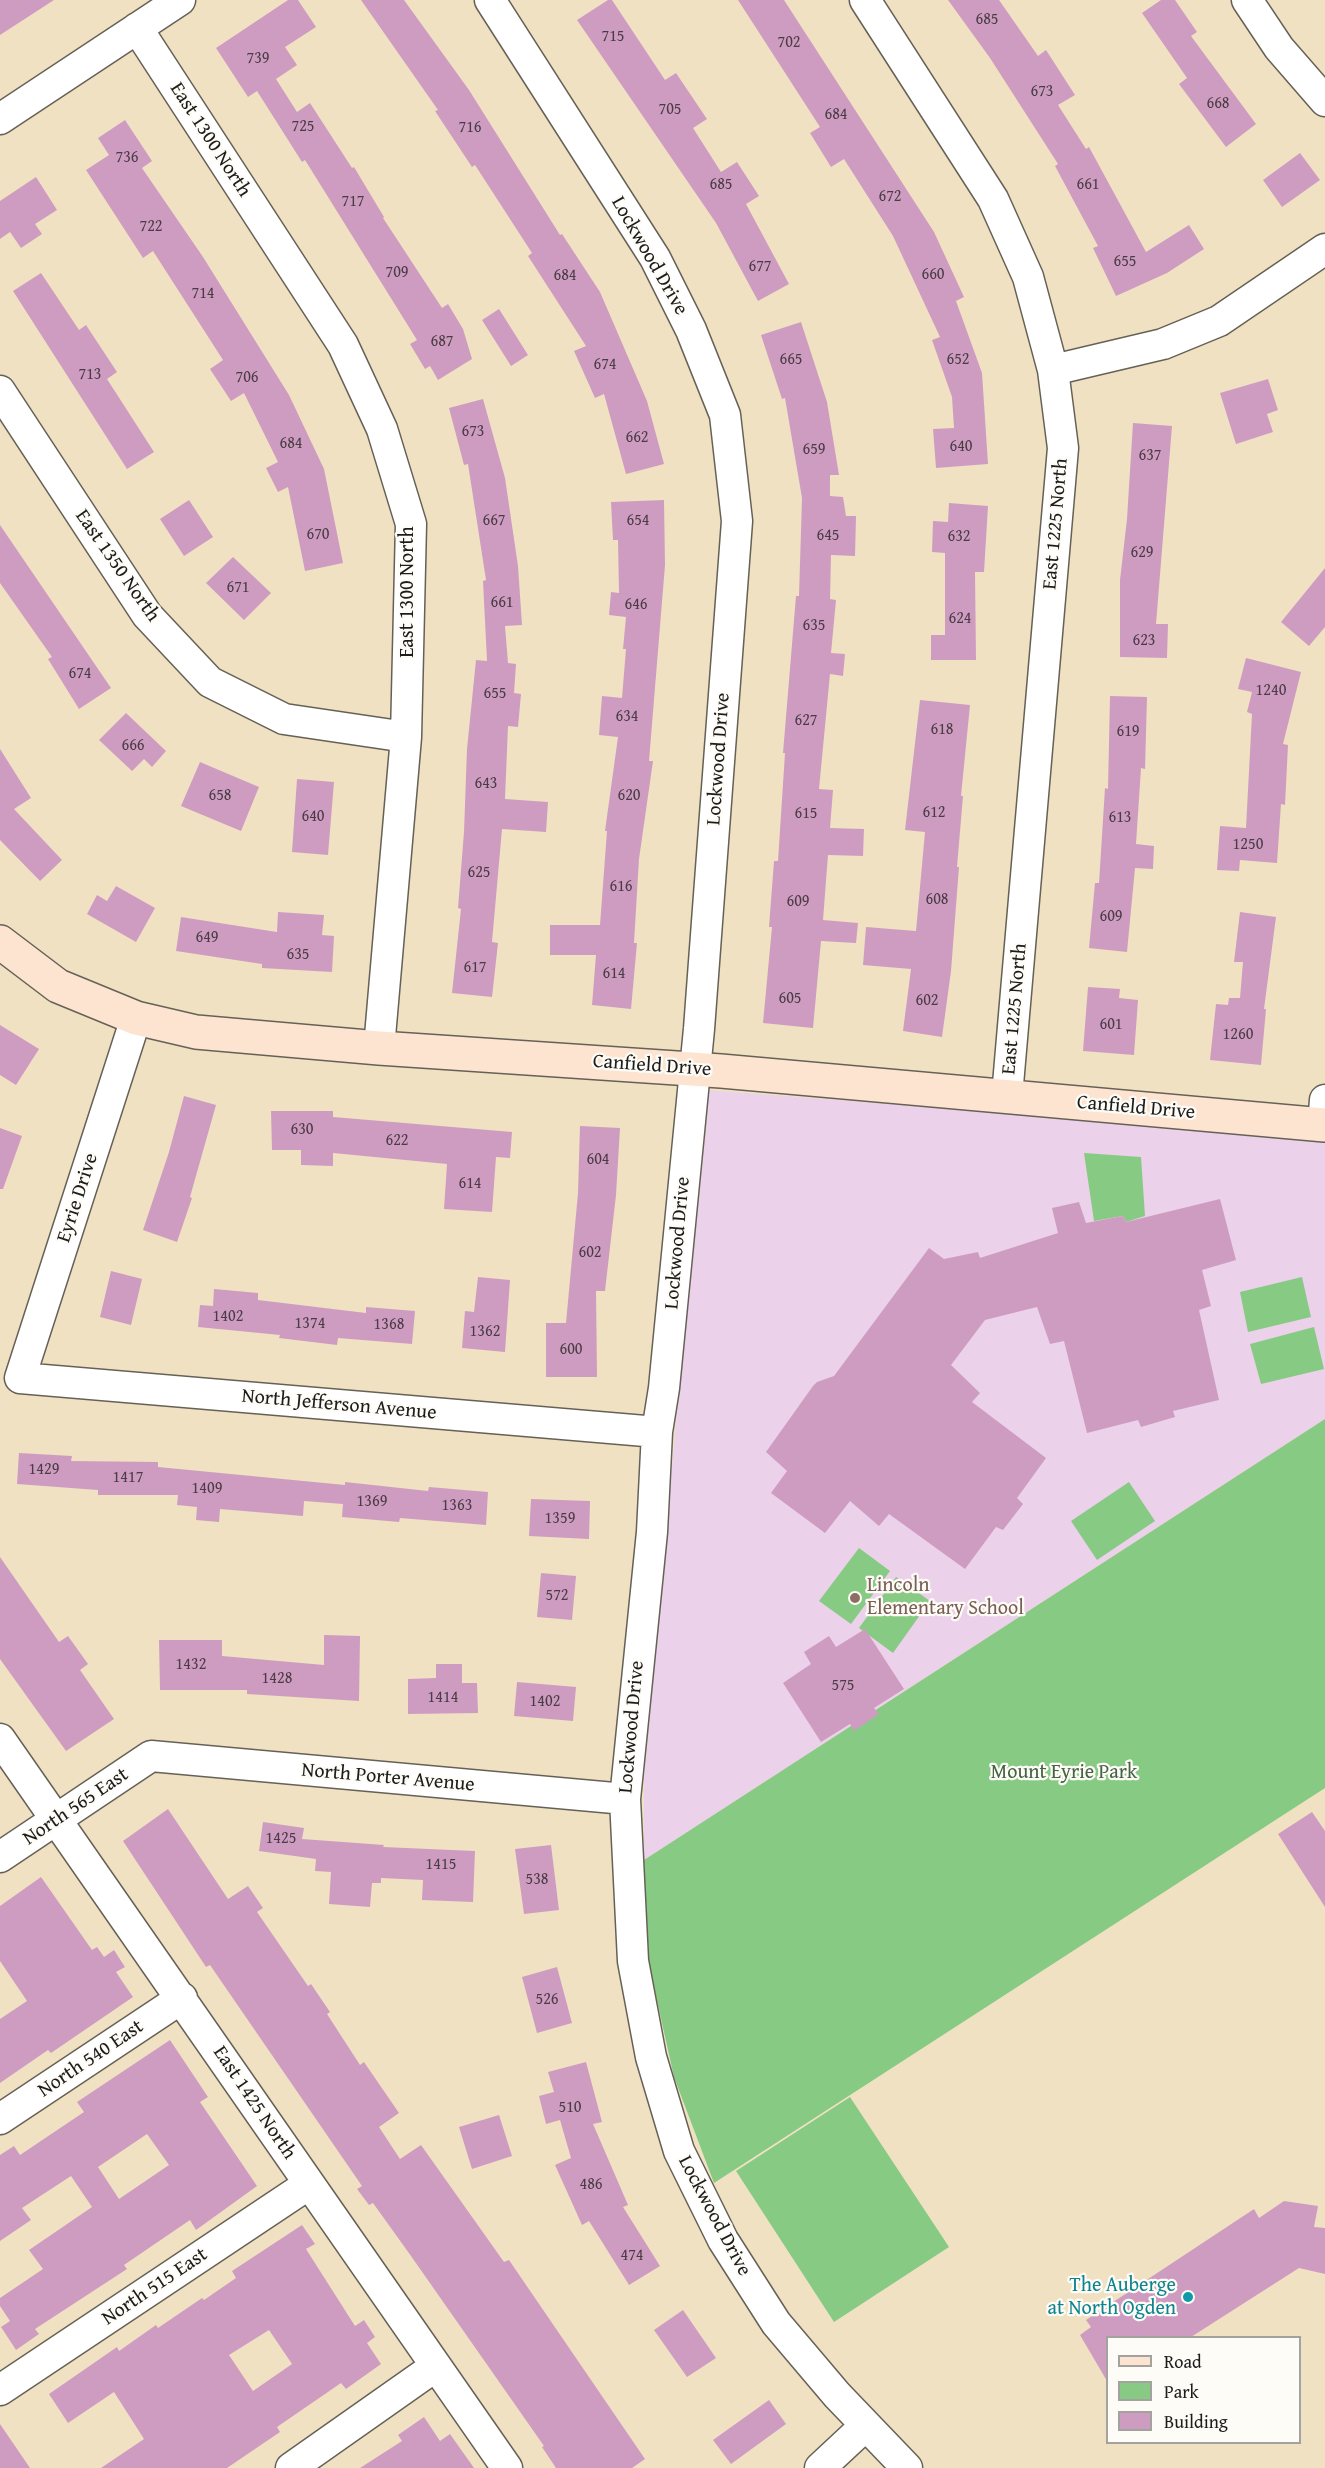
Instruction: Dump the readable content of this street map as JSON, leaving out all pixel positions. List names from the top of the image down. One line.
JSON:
{"streets":{"street":["East 1300 North","Lockwood Drive","East 1225 North","East 1350 North","Canfield Drive","Eyrie Drive","North Jefferson Avenue","North Porter Avenue","North 565 East","North 540 East","East 1425 North","North 515 East"]},"crossings":[["East 1300 North","East 1350 North"],["East 1300 North","Canfield Drive"],["Lockwood Drive","Canfield Drive"],["Lockwood Drive","North Jefferson Avenue"],["Lockwood Drive","North Porter Avenue"],["East 1225 North","Canfield Drive"],["Canfield Drive","Eyrie Drive"],["Eyrie Drive","North Jefferson Avenue"],["North Porter Avenue","North 565 East"],["North 565 East","East 1425 North"],["North 540 East","East 1425 North"],["East 1425 North","North 515 East"]],"parks":["Mount Eyrie Park"],"places":["Lincoln Elementary School","The Auberge at North Ogden"],"house_numbers":["685","715","702","739","673","668","705","684","725","716","736","685","661","672","717","722","655","677","709","660","684","714","687","665","652","674","713","706","673","662","684","640","659","637","667","654","670","645","632","629","671","661","646","624","635","623","674","1240","655","634","627","618","619","666","643","658","620","612","615","640","613","1250","625","616","608","609","609","649","635","617","614","605","602","601","1260","630","622","604","614","602","1402","1374","1368","1362","600","1429","1417","1409","1369","1363","1359","572","1432","1428","575","1414","1402","1425","1415","538","526","510","486","474"],"legend":["Road","Park","Building"]}
